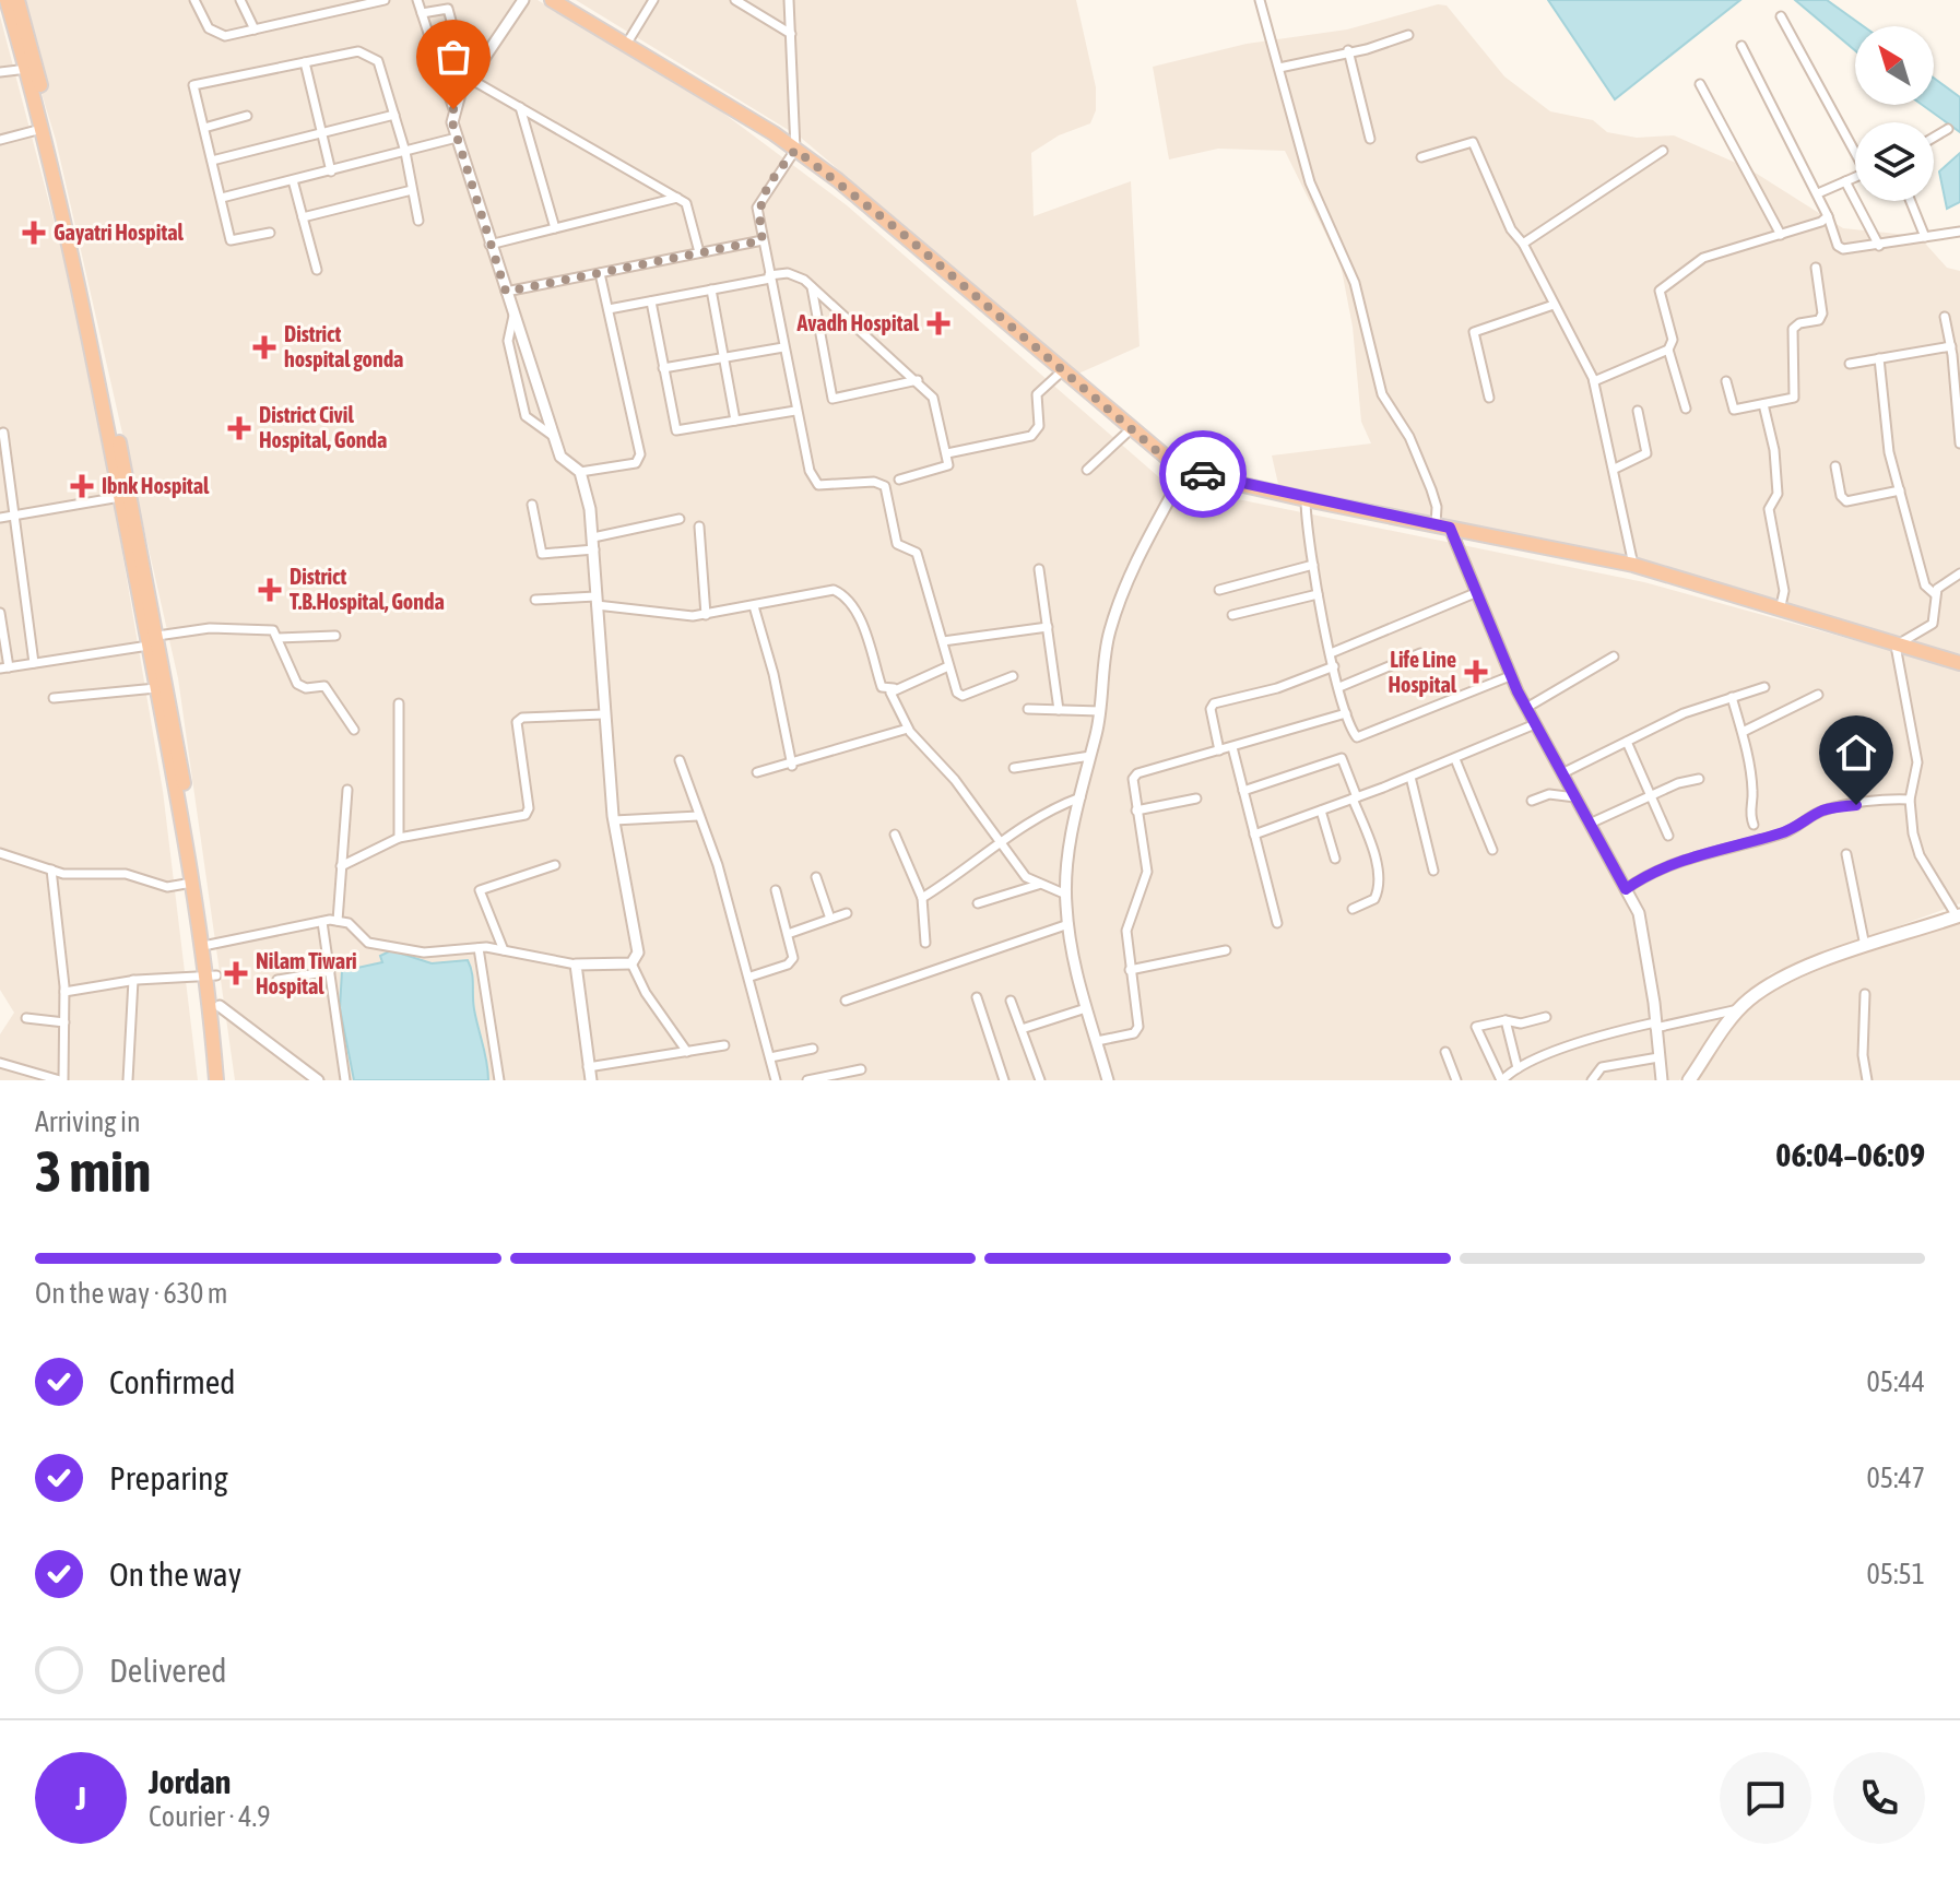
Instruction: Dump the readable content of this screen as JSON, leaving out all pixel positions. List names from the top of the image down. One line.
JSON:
{"places":{"health":["Gayatri Hospital","Avadh Hospital","District hospital gonda","District Civil Hospital, Gonda","Ibnk Hospital","District T.B.Hospital, Gonda","Life Line Hospital","Nilam Tiwari Hospital"]},"north":"top left","page":{"heading":["3 min","Arriving in","06:04–06:09"],"panel":["Jordan","Courier · 4.9"],"bar":"On the way · 630 m","list":[["Confirmed","05:44"],["Preparing","05:47"],["On the way","05:51"],"Delivered"],"round":"J"}}
